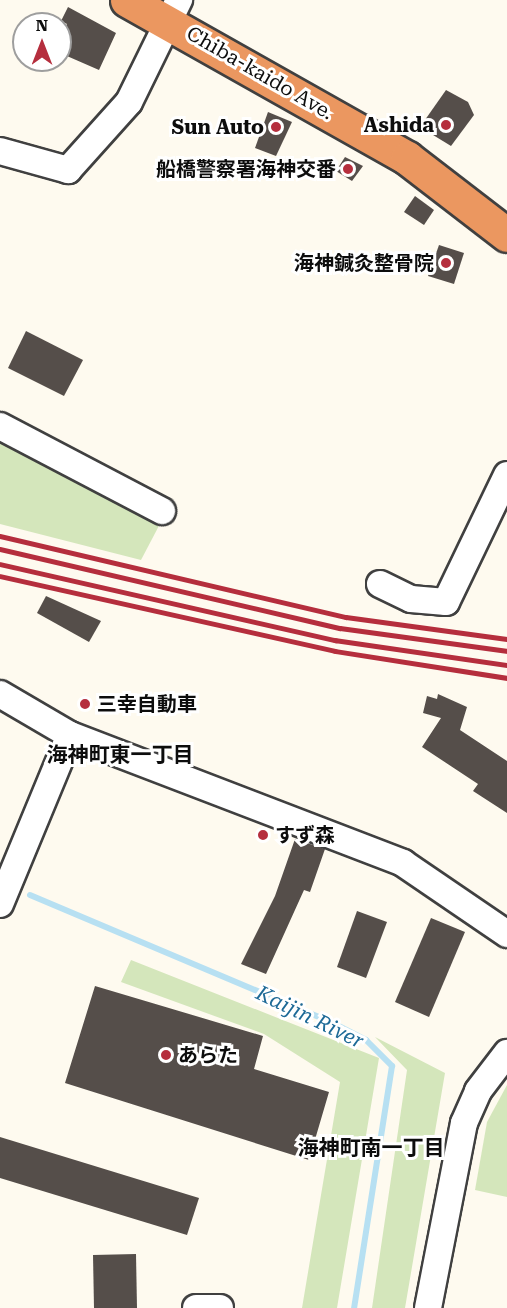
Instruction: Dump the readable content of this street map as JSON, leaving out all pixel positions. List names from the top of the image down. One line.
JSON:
{"streets":{"highway":["Chiba-kaido Ave."]},"districts":["海神町東一丁目","海神町南一丁目"],"water":["Kaijin River"],"places":["Ashida","Sun Auto","船橋警察署海神交番","海神鍼灸整骨院","三幸自動車","すず森","あらた"],"north":"top"}
